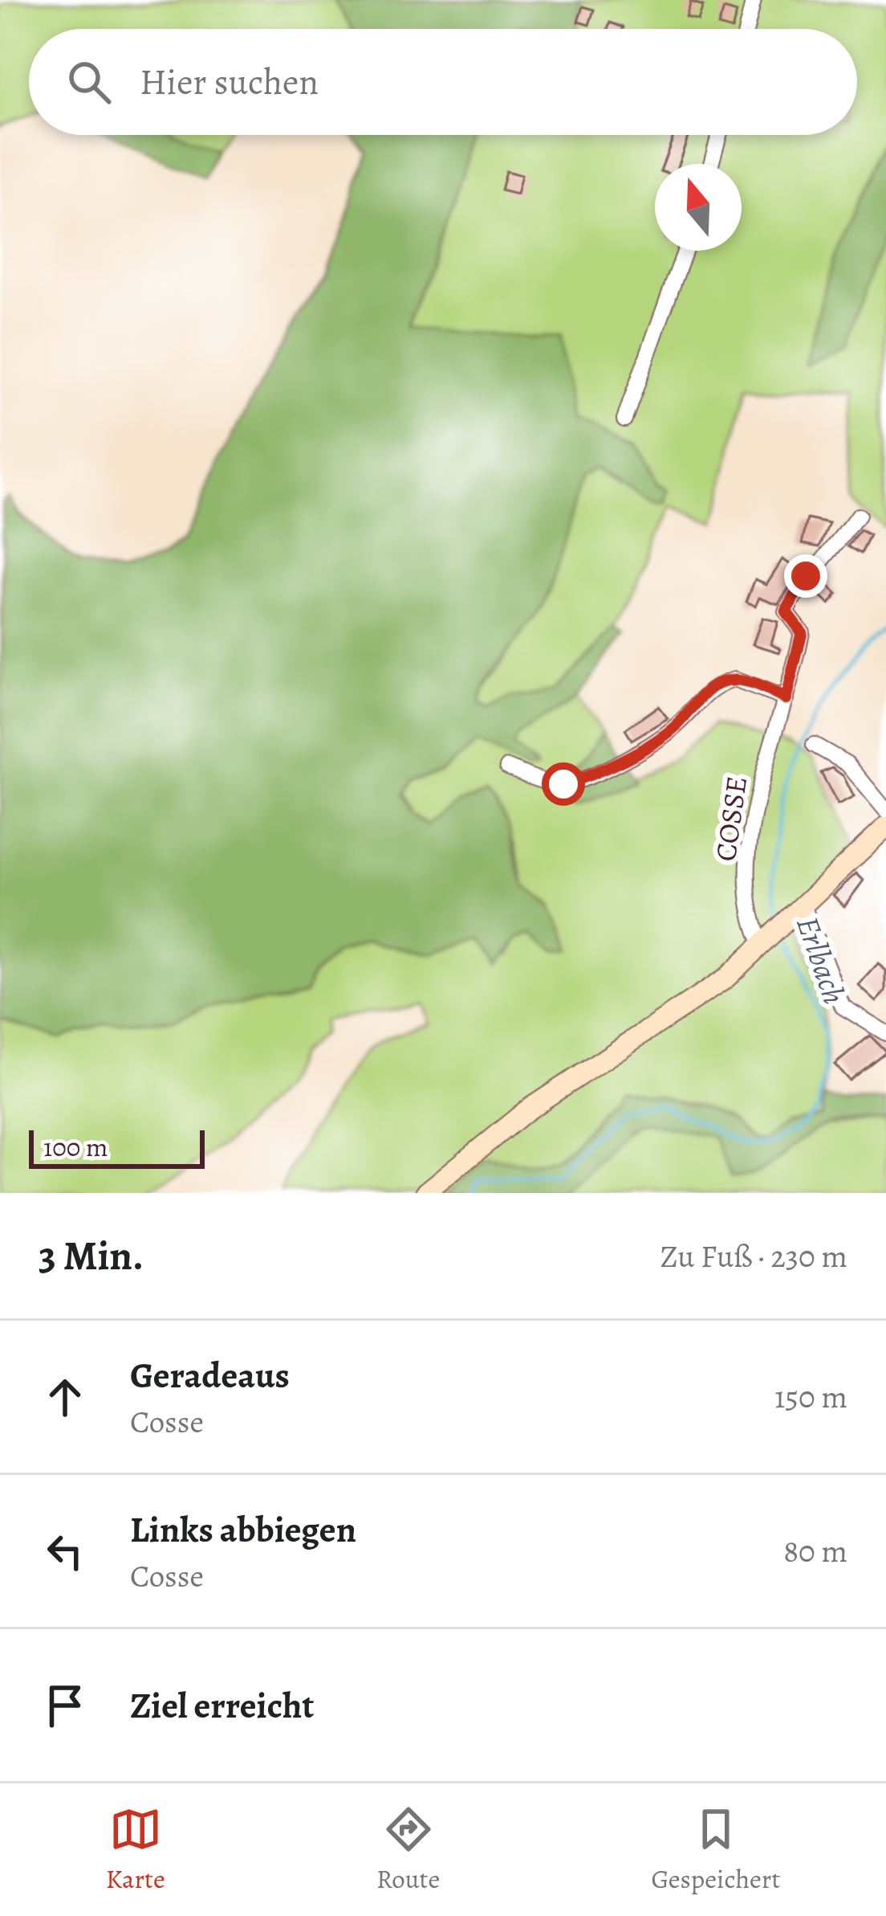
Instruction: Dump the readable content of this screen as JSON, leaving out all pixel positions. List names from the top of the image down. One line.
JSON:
{"streets":{"street":["COSSE"]},"water":["Erlbach"],"scale_bar":"100 m","north":"top","page":{"search":"Hier suchen","scale":"100 m","heading":["3 Min.","Zu Fuß · 230 m"],"list":[["Geradeaus","Cosse","150 m"],["Links abbiegen","Cosse","80 m"],"Ziel erreicht"],"nav":["Karte","Route","Gespeichert"]}}
